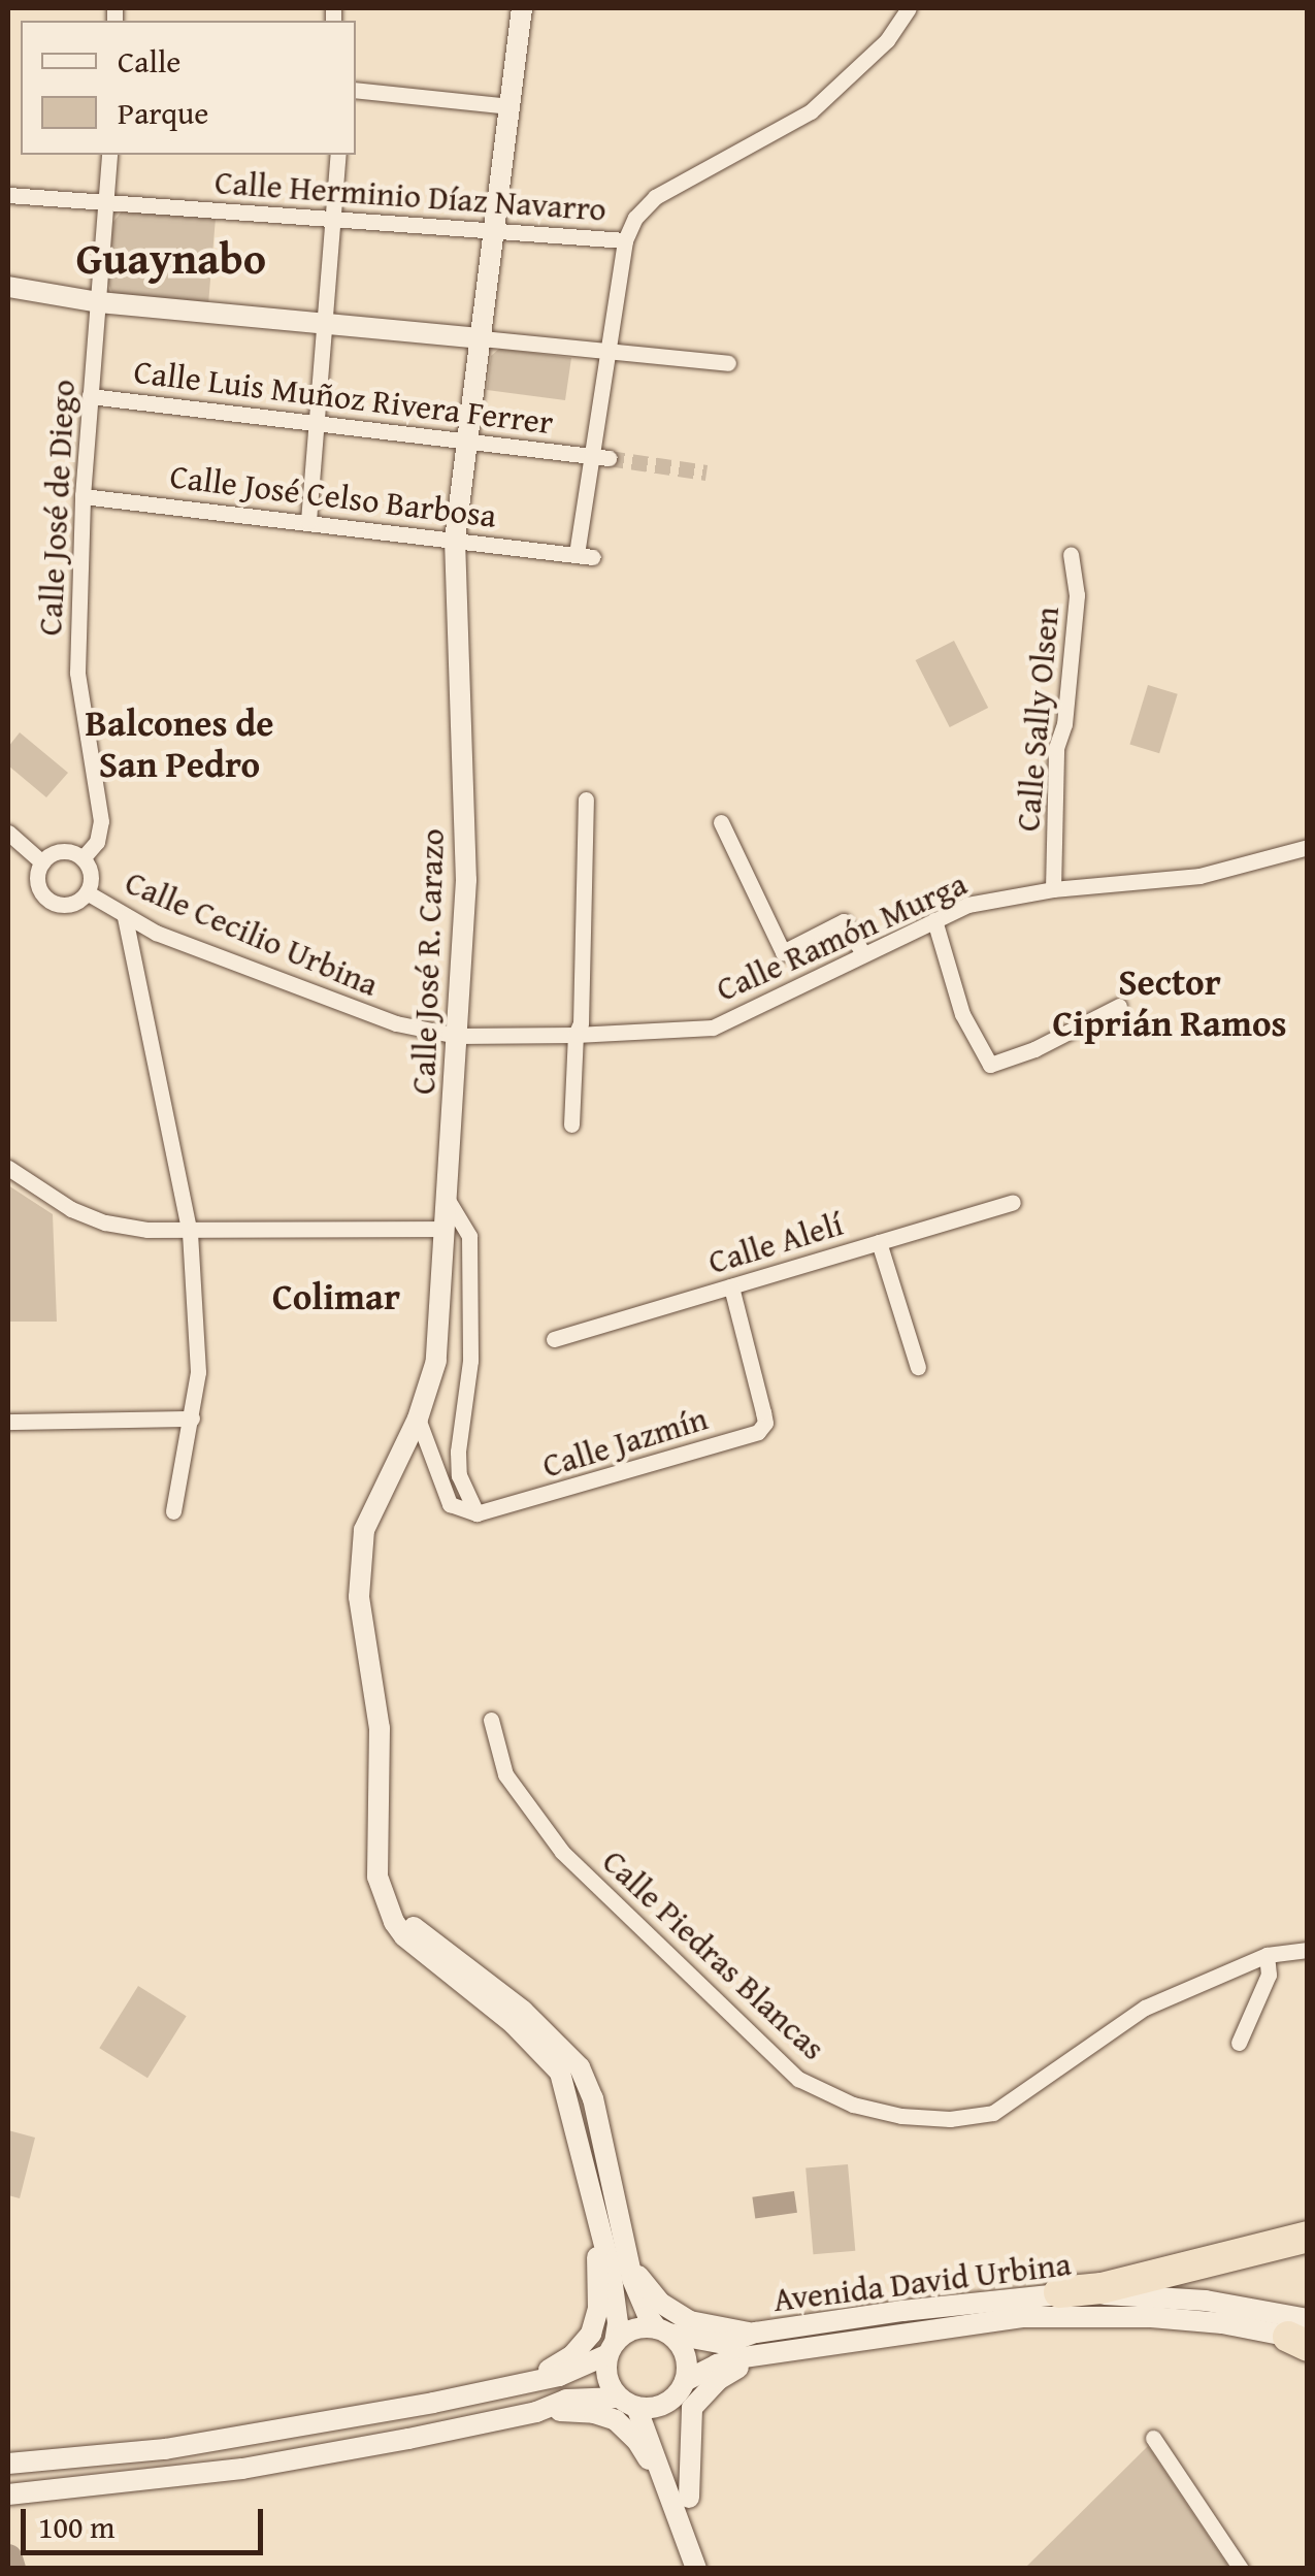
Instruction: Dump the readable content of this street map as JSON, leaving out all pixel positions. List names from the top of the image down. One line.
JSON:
{"streets":{"street":["Calle Herminio Díaz Navarro","Calle Luis Muñoz Rivera Ferrer","Calle José Celso Barbosa","Calle José de Diego","Calle Sally Olsen","Calle Cecilio Urbina","Calle Ramón Murga","Calle José R. Carazo","Calle Alelí","Calle Jazmín","Calle Piedras Blancas","Avenida David Urbina"]},"crossings":[["Calle Herminio Díaz Navarro","Calle José de Diego"],["Calle Herminio Díaz Navarro","Calle José R. Carazo"],["Calle Luis Muñoz Rivera Ferrer","Calle José Celso Barbosa"],["Calle Luis Muñoz Rivera Ferrer","Calle José de Diego"],["Calle Luis Muñoz Rivera Ferrer","Calle José R. Carazo"],["Calle José Celso Barbosa","Calle José de Diego"],["Calle José Celso Barbosa","Calle José R. Carazo"],["Calle José de Diego","Calle Cecilio Urbina"],["Calle Sally Olsen","Calle Ramón Murga"],["Calle Cecilio Urbina","Calle Ramón Murga"],["Calle Cecilio Urbina","Calle José R. Carazo"],["Calle Ramón Murga","Calle José R. Carazo"],["Calle José R. Carazo","Avenida David Urbina"],["Calle Alelí","Calle Jazmín"]],"districts":["Guaynabo","Balcones de San Pedro","Sector Ciprián Ramos","Colimar"],"legend":["Calle","Parque"],"scale_bar":"100 m"}
